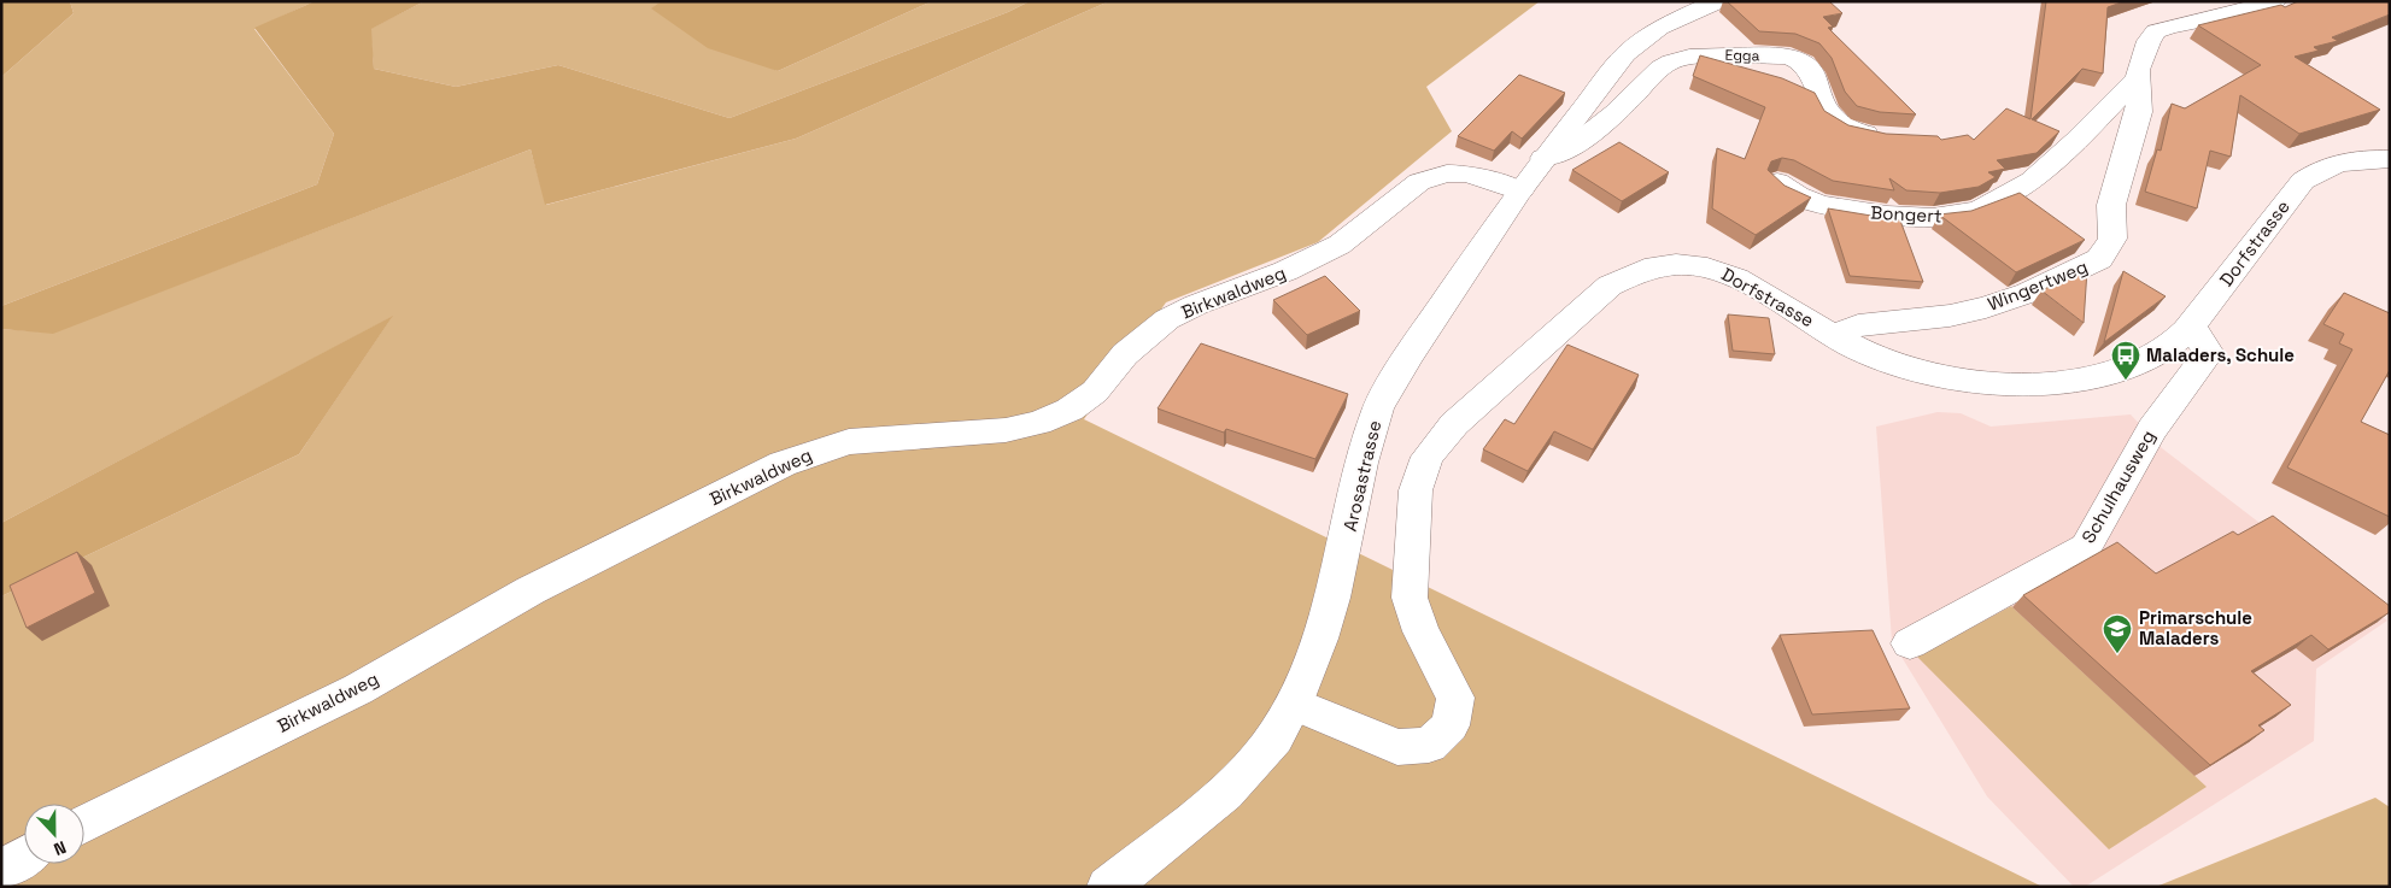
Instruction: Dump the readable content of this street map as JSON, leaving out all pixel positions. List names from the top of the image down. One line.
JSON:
{"streets":{"street":["Egga","Bongert","Dorfstrasse","Wingertweg","Birkwaldweg","Arosastrasse","Schulhausweg"]},"crossings":[["Egga","Arosastrasse"],["Bongert","Wingertweg"],["Dorfstrasse","Wingertweg"],["Dorfstrasse","Arosastrasse"],["Dorfstrasse","Schulhausweg"],["Birkwaldweg","Arosastrasse"]],"places":{"bus stop":["Maladers, Schule"],"school or university":["Primarschule Maladers"]},"north":"bottom"}
